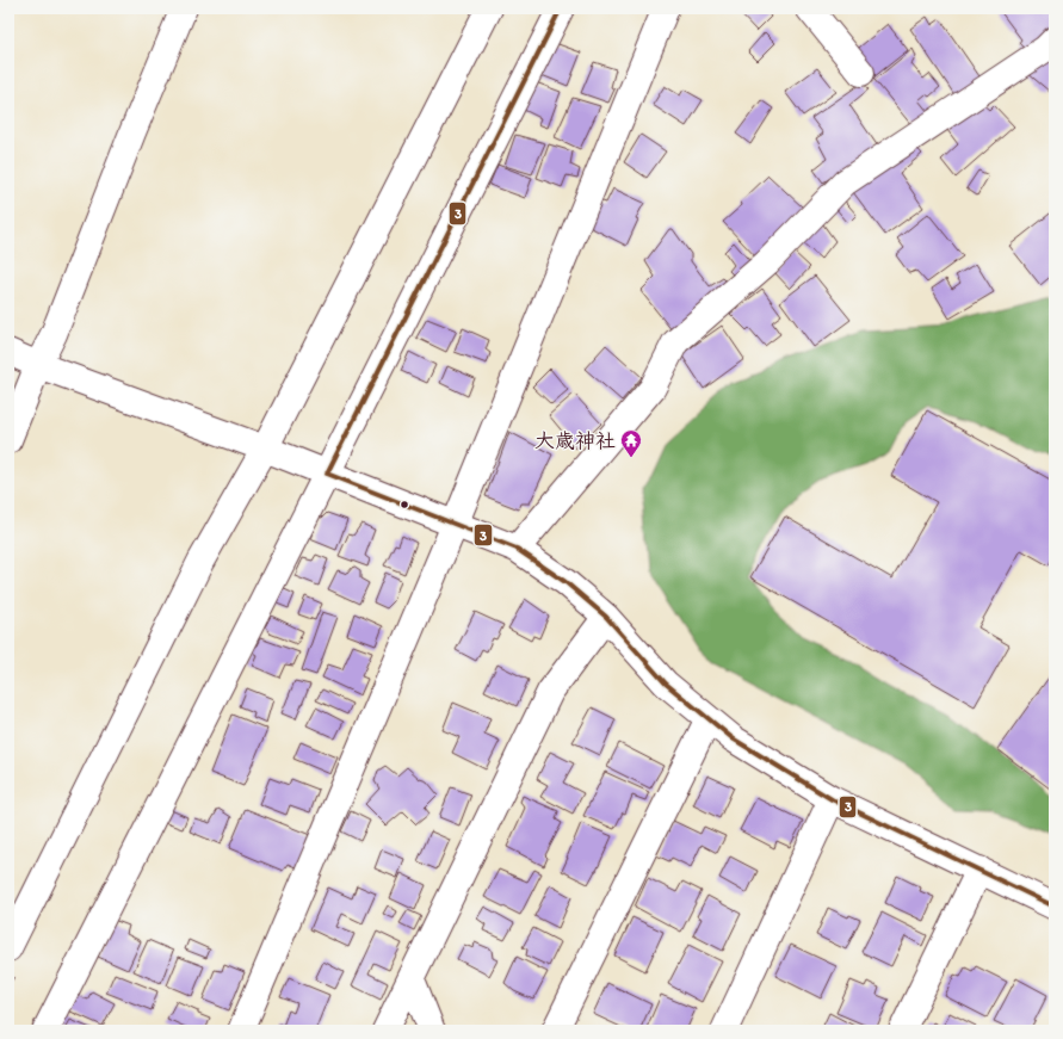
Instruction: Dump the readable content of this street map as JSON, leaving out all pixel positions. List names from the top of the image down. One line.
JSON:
{"places":{"temple":["大歳神社"]},"lines":["transit line 3"]}
